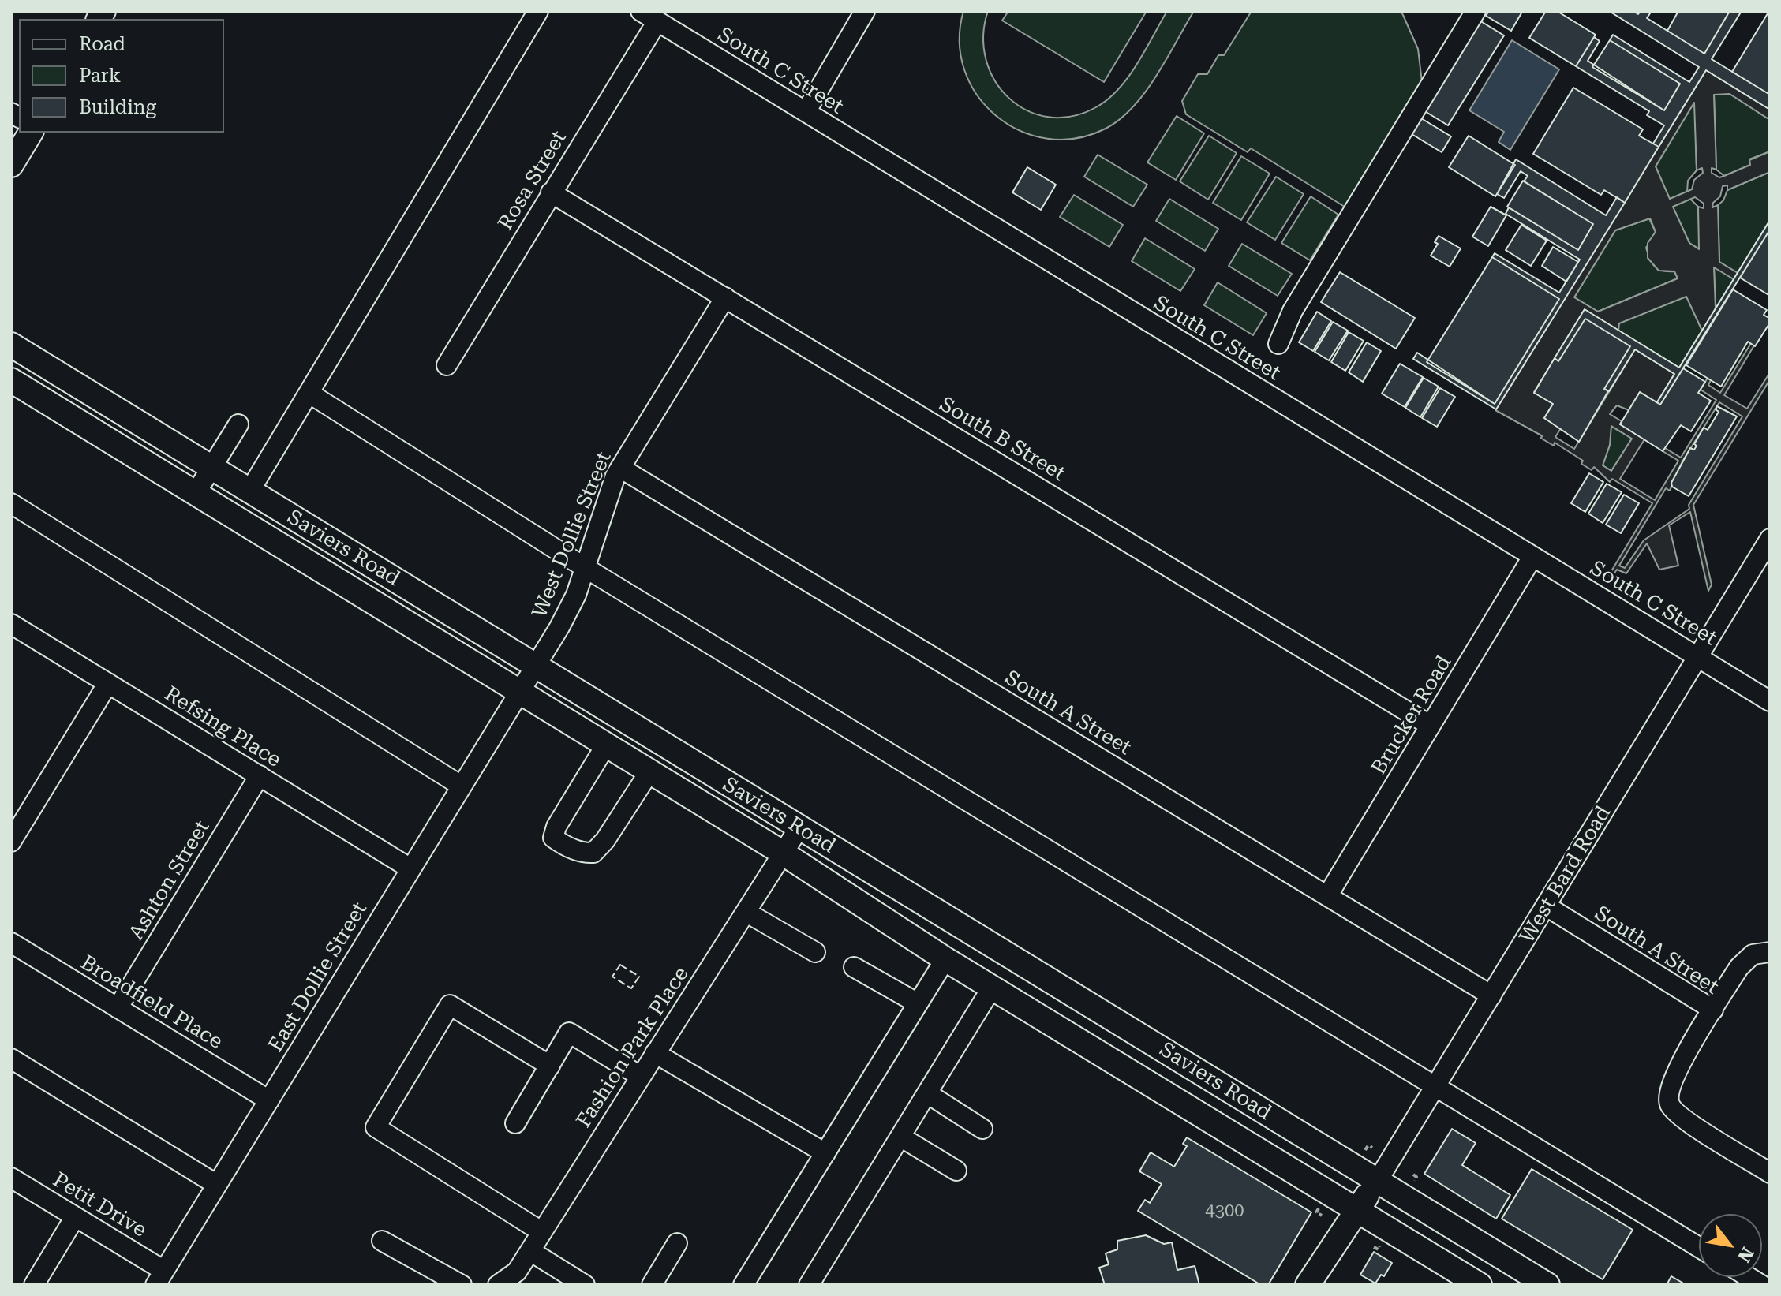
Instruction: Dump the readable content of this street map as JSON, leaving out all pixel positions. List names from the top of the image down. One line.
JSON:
{"streets":{"main road":["Saviers Road","West Bard Road"],"street":["South C Street","Rosa Street","South B Street","West Dollie Street","South A Street","Brucker Road","Refsing Place","Ashton Street","East Dollie Street","Broadfield Place","Fashion Park Place","Petit Drive"]},"crossings":[["South C Street","Rosa Street"],["South C Street","Brucker Road"],["South C Street","West Bard Road"],["Rosa Street","South B Street"],["South B Street","West Dollie Street"],["South B Street","Brucker Road"],["West Dollie Street","Saviers Road"],["West Dollie Street","South A Street"],["West Dollie Street","East Dollie Street"],["Saviers Road","West Bard Road"],["Saviers Road","East Dollie Street"],["Saviers Road","Fashion Park Place"],["South A Street","Brucker Road"],["South A Street","West Bard Road"],["Refsing Place","Ashton Street"],["Refsing Place","East Dollie Street"],["Ashton Street","Broadfield Place"],["East Dollie Street","Broadfield Place"],["East Dollie Street","Petit Drive"]],"house_numbers":["4300"],"legend":["Road","Park","Building"],"north":"bottom right"}
